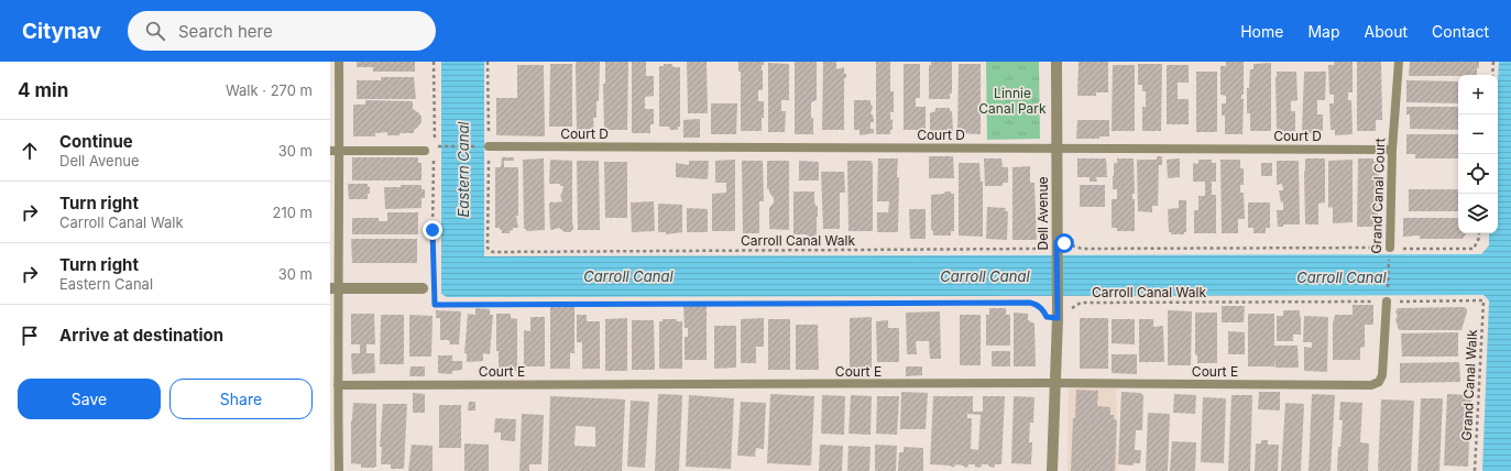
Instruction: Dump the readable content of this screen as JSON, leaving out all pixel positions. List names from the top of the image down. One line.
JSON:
{"streets":{"street":["Dell Avenue"],"lane":["Court D","Grand Canal Court","Court E"],"path":["Carroll Canal Walk","Grand Canal Walk"]},"crossings":[["Court D","Grand Canal Court"],["Court D","Dell Avenue"],["Grand Canal Court","Carroll Canal Walk"],["Grand Canal Court","Court E"],["Dell Avenue","Carroll Canal Walk"],["Dell Avenue","Court E"],["Carroll Canal Walk","Court E"],["Carroll Canal Walk","Grand Canal Walk"]],"water":["Eastern Canal","Carroll Canal"],"parks":["Linnie Canal Park"],"page":{"header":"Citynav","search":"Search here","nav":["Home","Map","About","Contact"],"heading":["4 min","Walk · 270 m"],"map_buttons":["+","−"],"list":[["Continue","Dell Avenue","30 m"],["Turn right","Carroll Canal Walk","210 m"],["Turn right","Eastern Canal","30 m"],"Arrive at destination"],"buttons":["Save","Share"]}}
